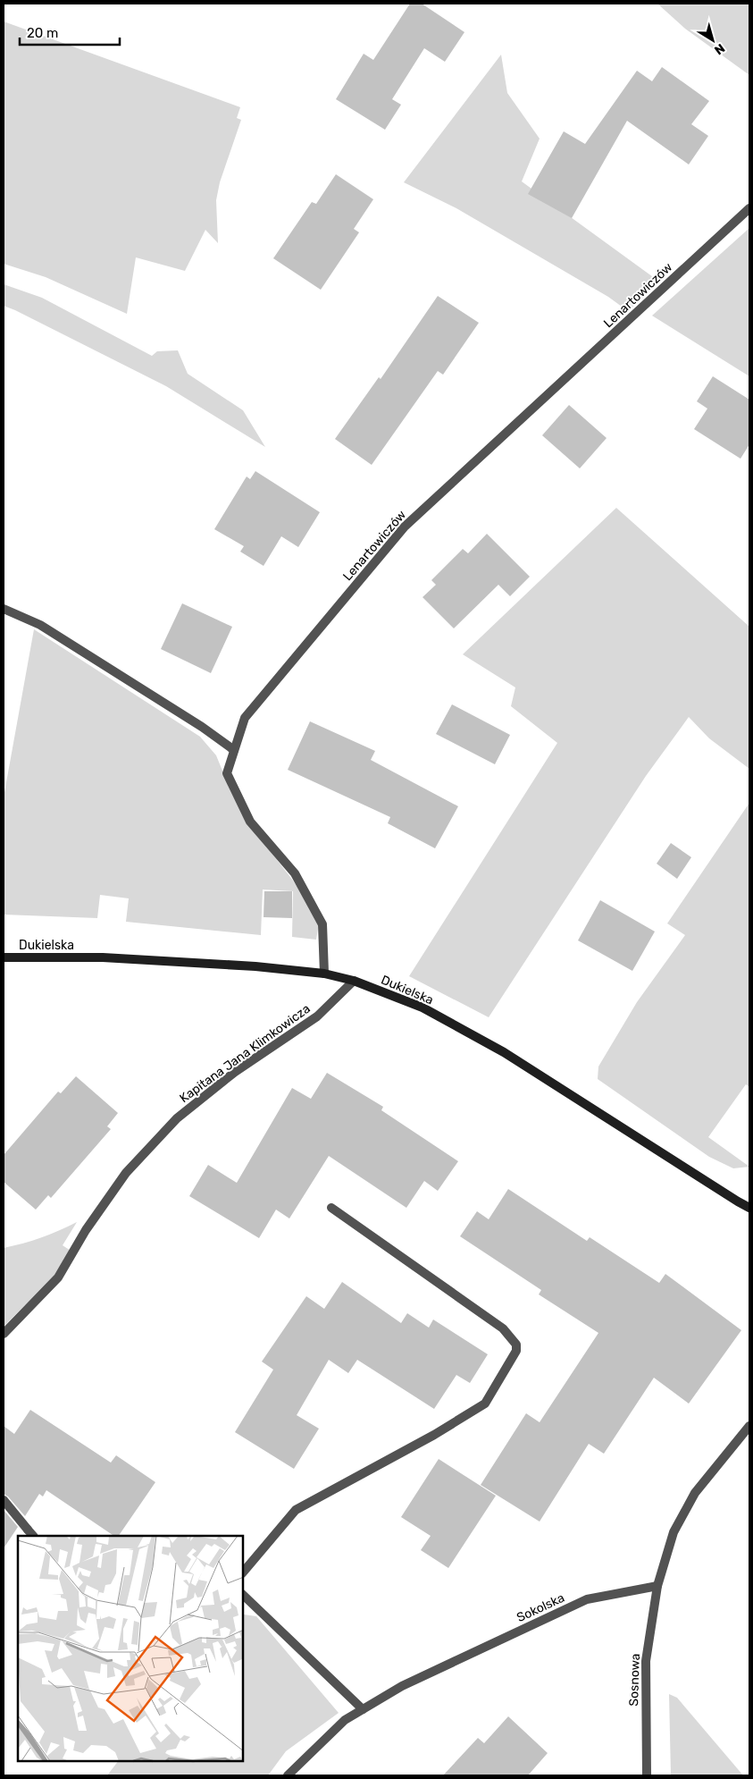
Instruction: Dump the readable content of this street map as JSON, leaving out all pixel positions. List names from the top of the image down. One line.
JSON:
{"streets":{"main road":["Dukielska"],"street":["Lenartowiczów","Kapitana Jana Klimkowicza","Sokolska","Sosnowa"]},"crossings":[["Lenartowiczów","Dukielska"],["Dukielska","Kapitana Jana Klimkowicza"],["Sokolska","Sosnowa"]],"scale_bar":"20 m","north":"bottom right"}
